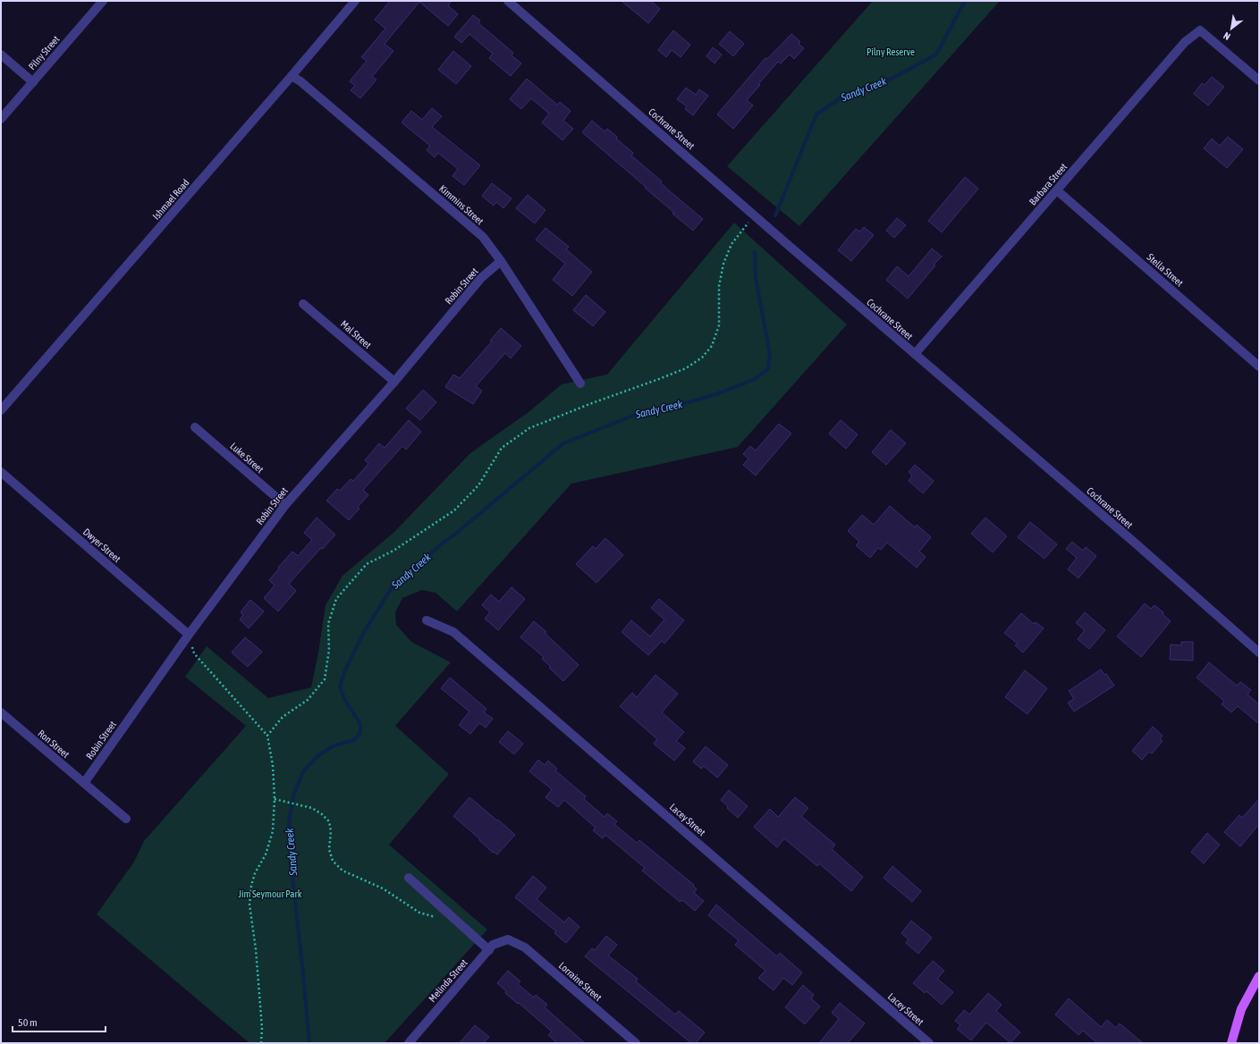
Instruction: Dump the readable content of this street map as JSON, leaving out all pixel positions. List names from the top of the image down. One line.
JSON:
{"streets":{"street":["Pilny Street","Cochrane Street","Barbara Street","Ishmael Road","Kimmins Street","Stella Street","Robin Street","Mal Street","Luke Street","Dwyer Street","Ron Street","Lacey Street","Melinda Street","Lorraine Street"]},"crossings":[["Cochrane Street","Barbara Street"],["Barbara Street","Stella Street"],["Ishmael Road","Kimmins Street"],["Kimmins Street","Robin Street"],["Robin Street","Mal Street"],["Robin Street","Luke Street"],["Robin Street","Dwyer Street"],["Robin Street","Ron Street"],["Melinda Street","Lorraine Street"]],"water":["Sandy Creek"],"parks":["Pilny Reserve","Jim Seymour Park"],"scale_bar":"50 m","north":"bottom left"}
